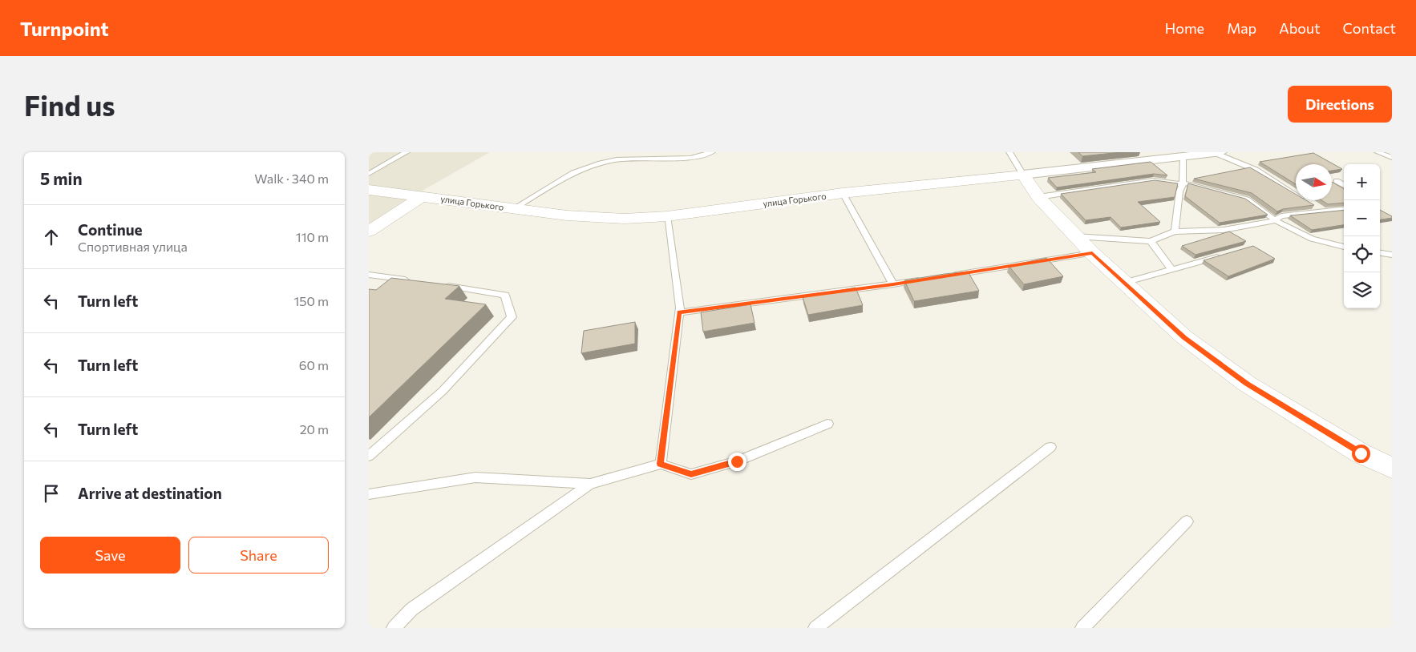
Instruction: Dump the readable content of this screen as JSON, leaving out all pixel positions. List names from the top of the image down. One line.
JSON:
{"streets":{"street":["улица Горького"]},"north":"right","page":{"header":"Turnpoint","nav":["Home","Map","About","Contact"],"buttons":["Directions",["Save","Share"]],"title":"Find us","heading":["5 min","Walk · 340 m"],"map_buttons":["+","−"],"list":[["Continue","Спортивная улица","110 m"],["Turn left","150 m"],["Turn left","60 m"],["Turn left","20 m"],"Arrive at destination"]}}
